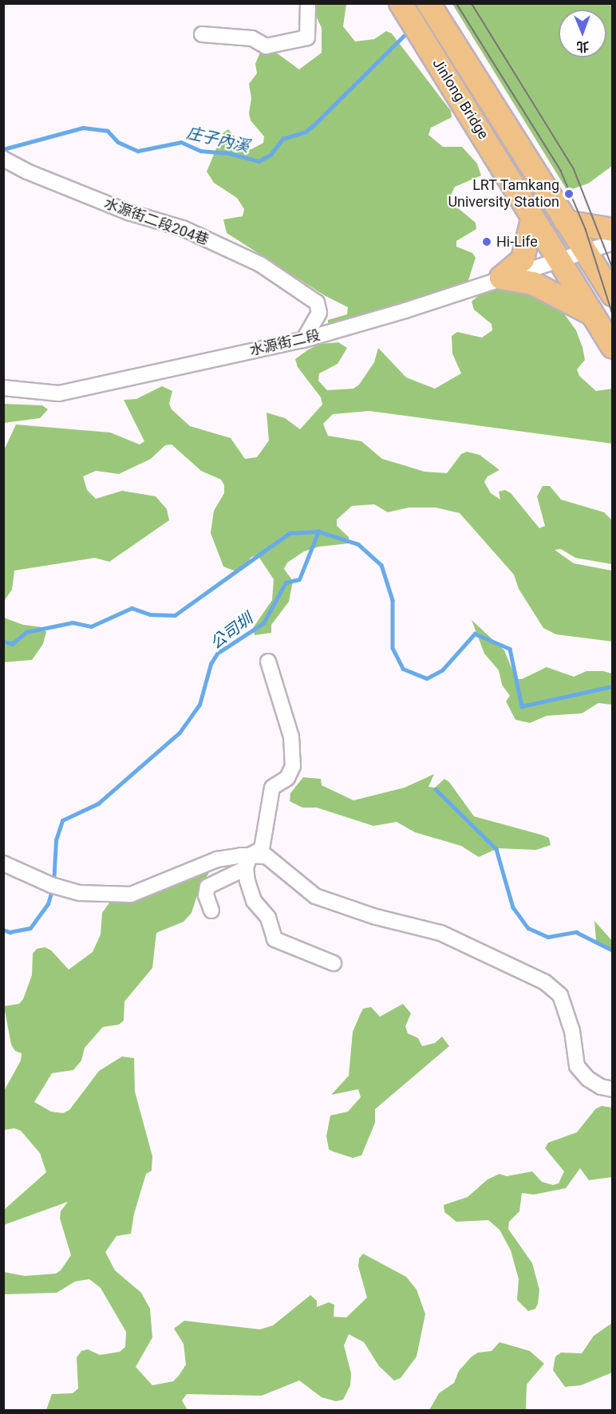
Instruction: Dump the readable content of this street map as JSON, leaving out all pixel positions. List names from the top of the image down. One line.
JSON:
{"streets":{"main road":["Jinlong Bridge"],"street":["水源街二段204巷","水源街二段"]},"crossings":[["Jinlong Bridge","水源街二段"],["水源街二段204巷","水源街二段"]],"water":["庄子內溪","公司圳"],"places":["LRT Tamkang University Station","Hi-Life"],"north":"bottom"}
